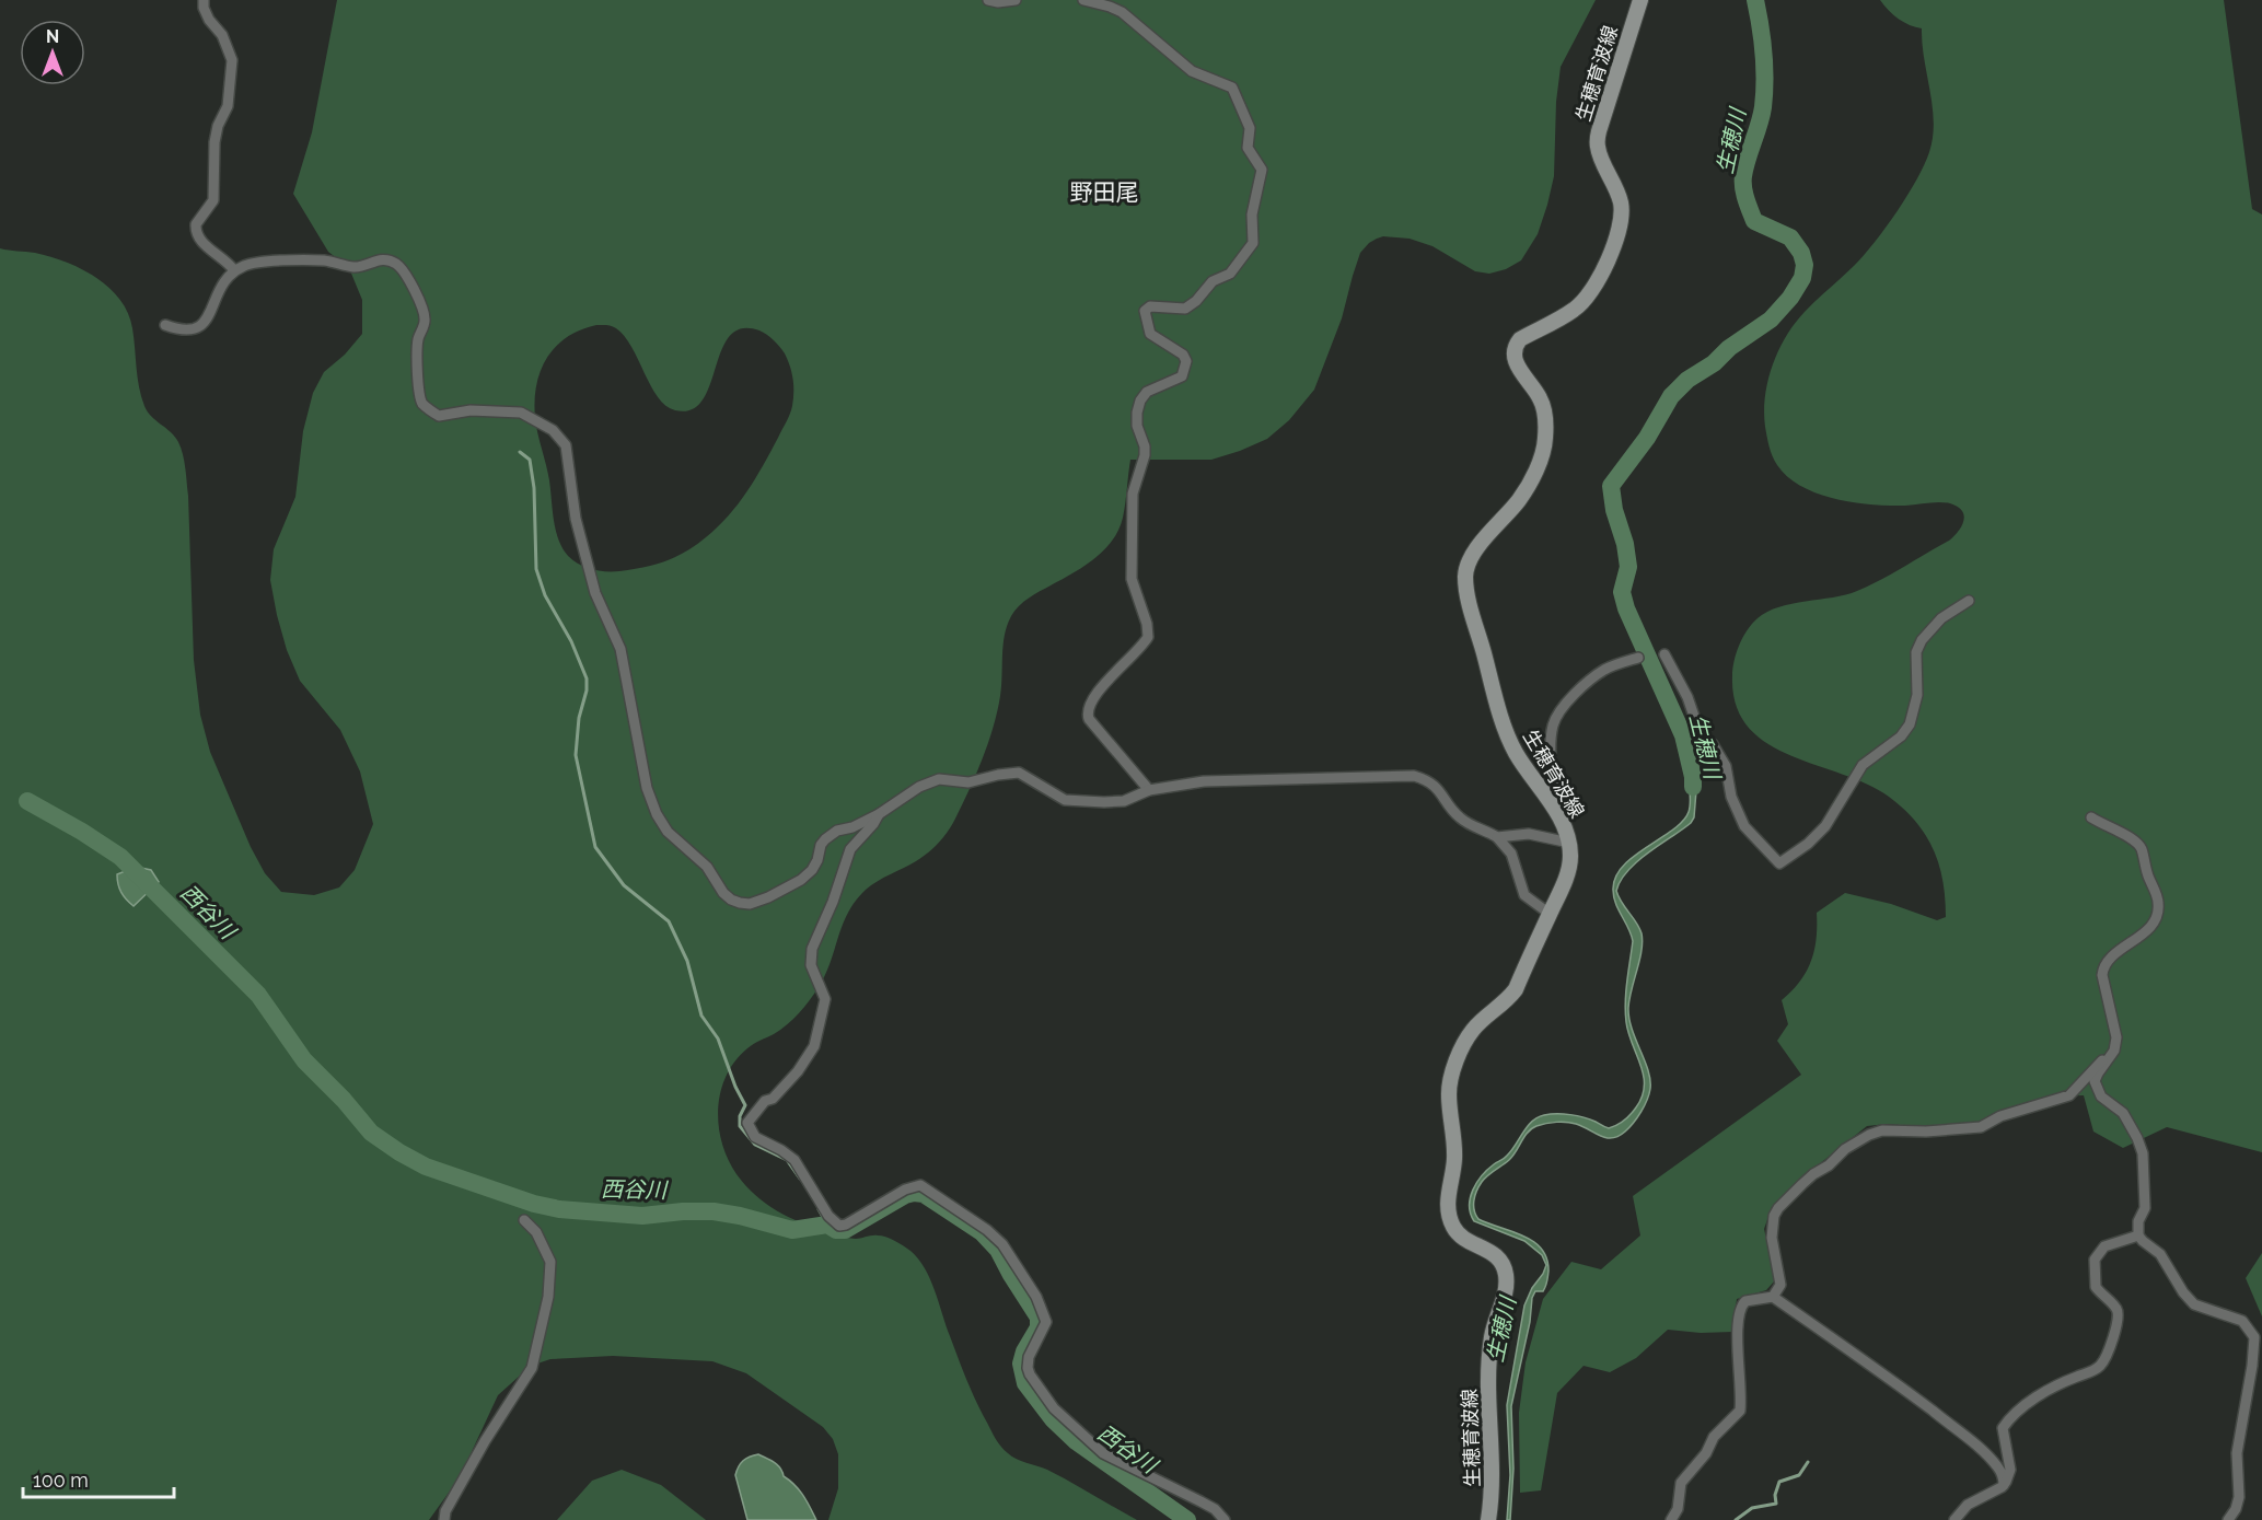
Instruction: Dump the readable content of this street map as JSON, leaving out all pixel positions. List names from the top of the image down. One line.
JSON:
{"streets":{"main road":["生穂育波線"]},"districts":["野田尾"],"water":["生穂川","西谷川"],"scale_bar":"100 m","north":"top"}
